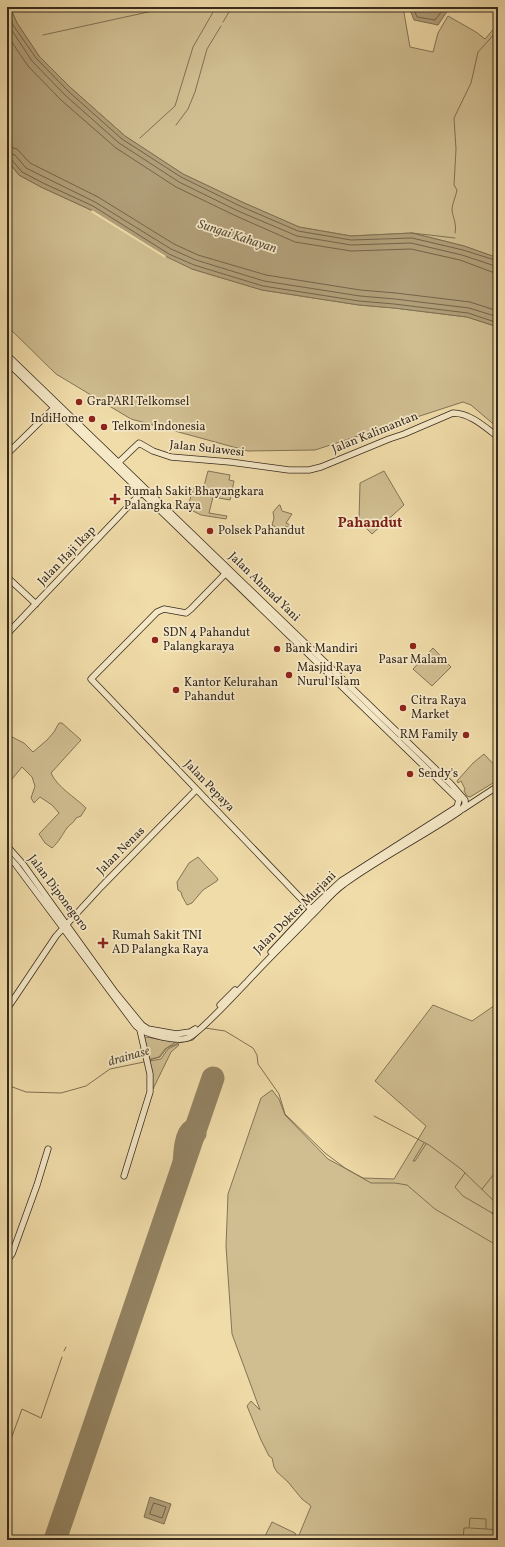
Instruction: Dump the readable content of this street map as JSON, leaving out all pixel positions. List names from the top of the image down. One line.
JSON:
{"streets":{"main road":["Jalan Kalimantan","Jalan Sulawesi","Jalan Haji Ikap","Jalan Ahmad Yani","Jalan Pepaya","Jalan Nenas","Jalan Diponegoro","Jalan Dokter Murjani"]},"crossings":[["Jalan Kalimantan","Jalan Sulawesi"],["Jalan Sulawesi","Jalan Ahmad Yani"],["Jalan Haji Ikap","Jalan Ahmad Yani"],["Jalan Ahmad Yani","Jalan Pepaya"],["Jalan Ahmad Yani","Jalan Dokter Murjani"],["Jalan Pepaya","Jalan Nenas"],["Jalan Pepaya","Jalan Dokter Murjani"],["Jalan Nenas","Jalan Diponegoro"],["Jalan Diponegoro","Jalan Dokter Murjani"]],"districts":["Pahandut"],"water":["Sungai Kahayan","drainase"],"places":{"other":["GraPARI Telkomsel","IndiHome","Telkom Indonesia","Polsek Pahandut","SDN 4 Pahandut Palangkaraya","Pasar Malam","Bank Mandiri","Masjid Raya Nurul Islam","Kantor Kelurahan Pahandut","Citra Raya Market","RM Family","Sendy's"],"health":["Rumah Sakit Bhayangkara Palangka Raya","Rumah Sakit TNI AD Palangka Raya"]}}
